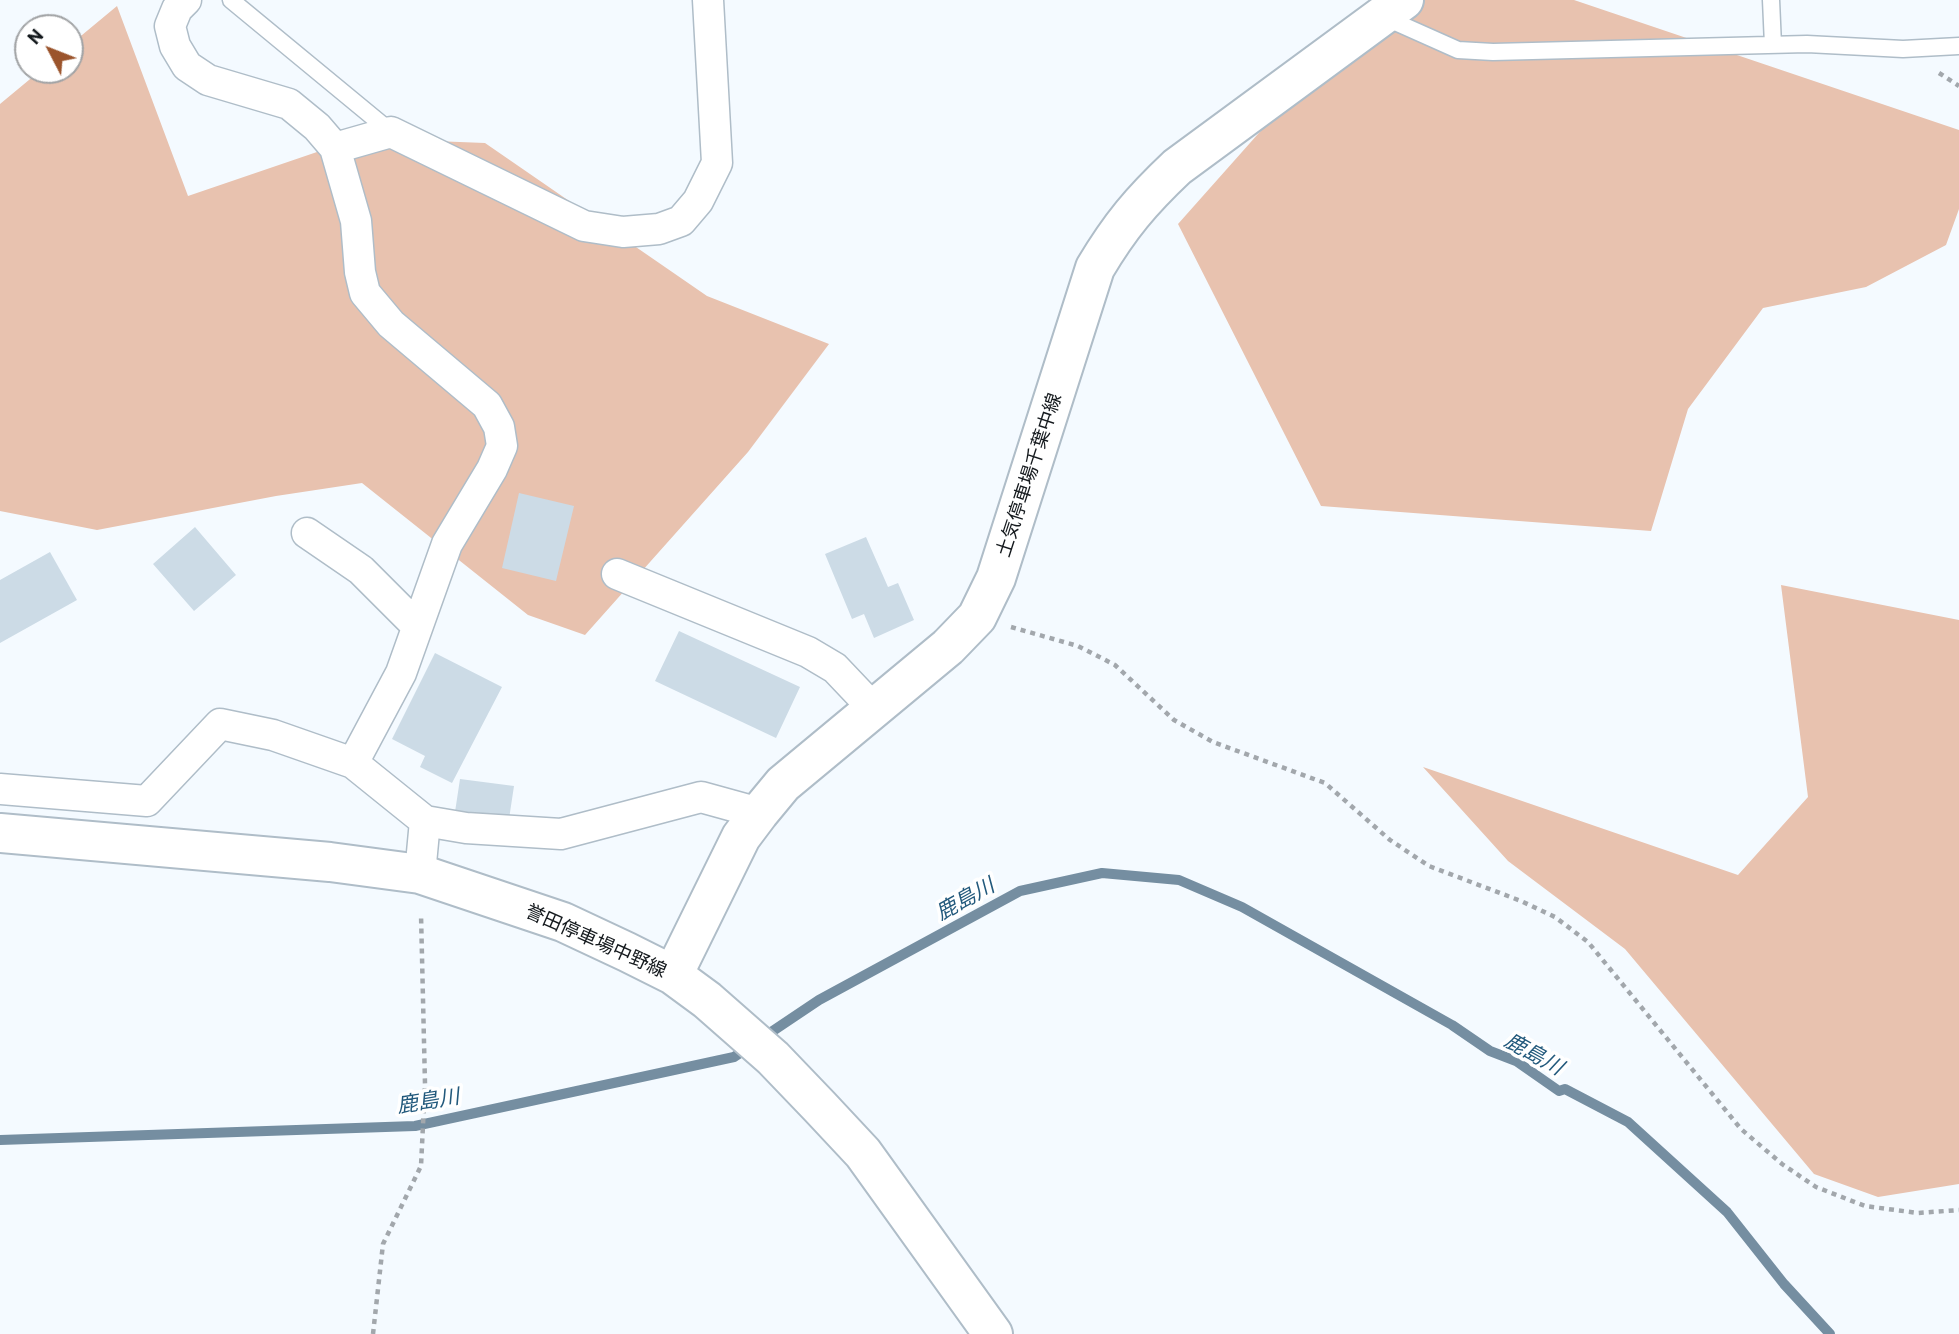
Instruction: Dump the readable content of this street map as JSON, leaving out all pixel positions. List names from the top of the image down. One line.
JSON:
{"streets":{"main road":["土気停車場千葉中線","誉田停車場中野線"]},"crossings":[["土気停車場千葉中線","誉田停車場中野線"]],"water":["鹿島川"],"north":"top left"}
